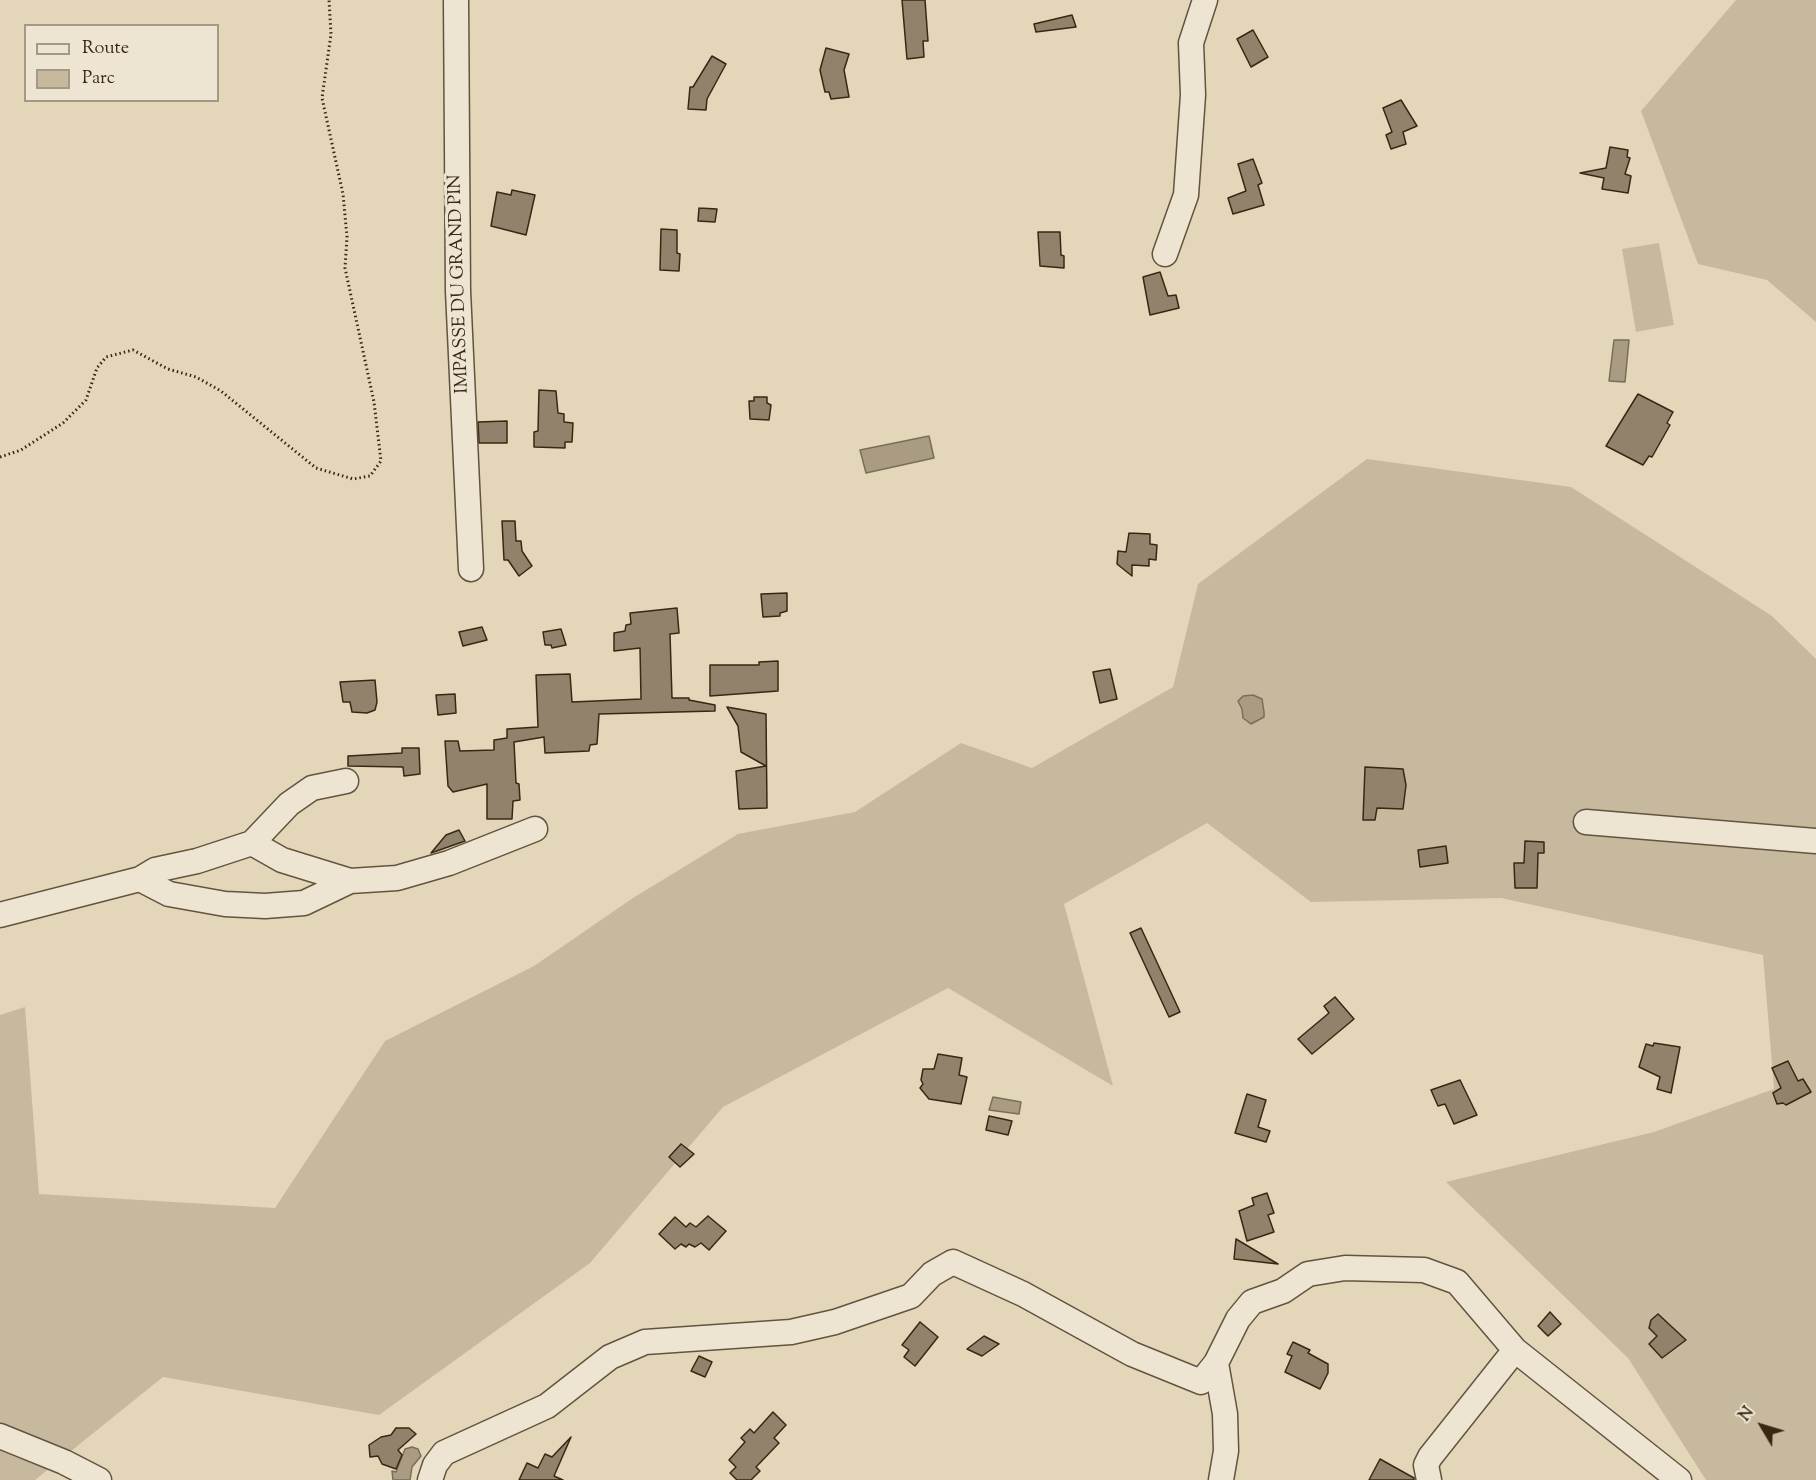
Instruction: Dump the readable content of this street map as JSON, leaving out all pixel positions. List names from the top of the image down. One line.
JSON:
{"streets":{"street":["IMPASSE DU GRAND PIN"]},"legend":["Route","Parc"],"north":"top left"}
